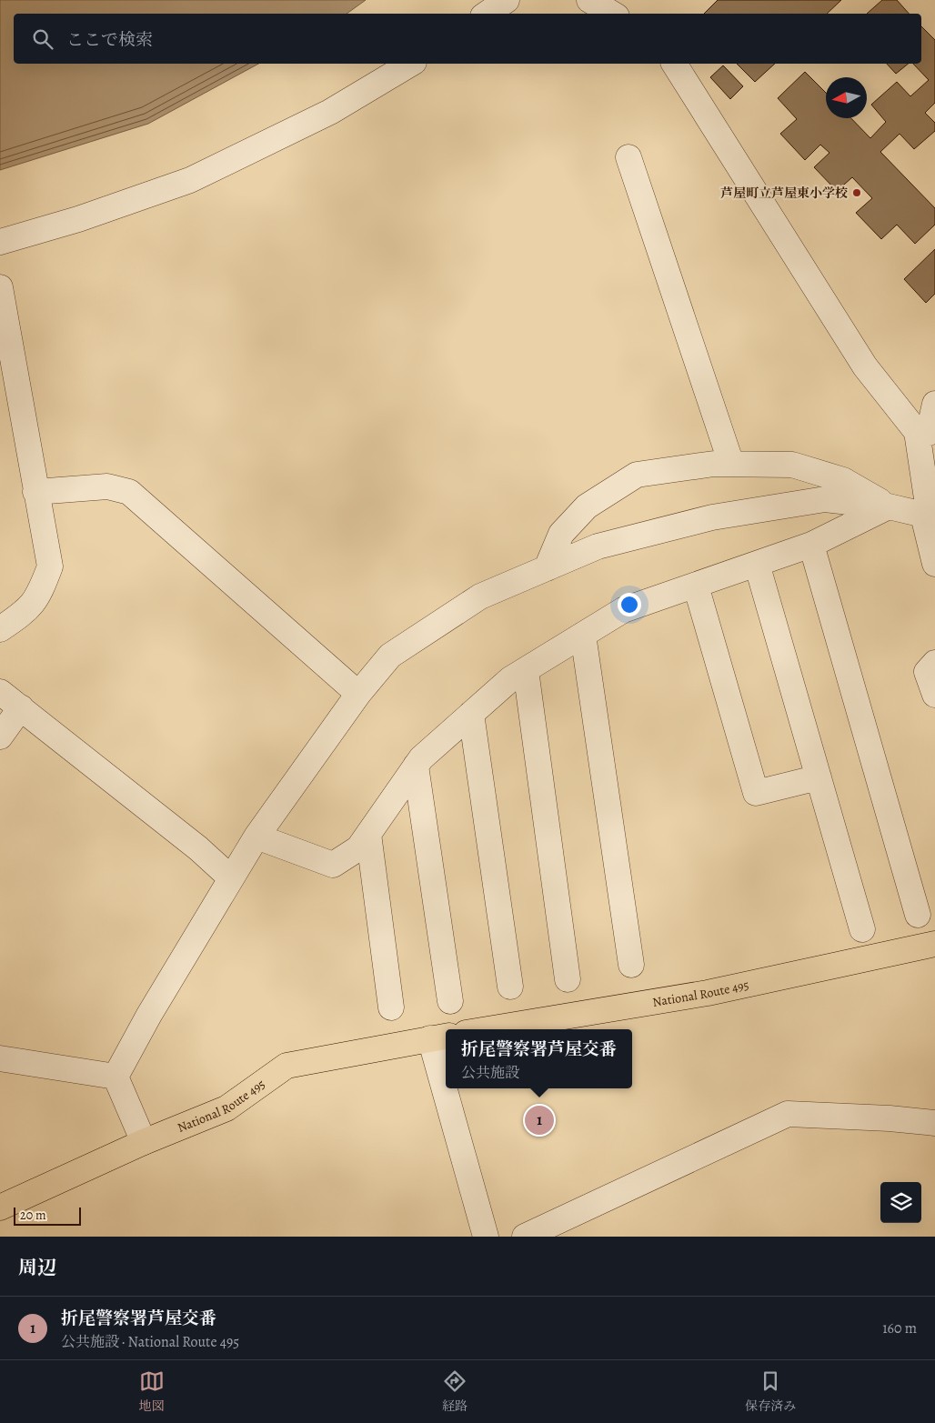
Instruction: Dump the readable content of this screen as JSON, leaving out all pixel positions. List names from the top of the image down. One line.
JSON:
{"streets":{"highway":["National Route 495"]},"places":["芦屋町立芦屋東小学校"],"scale_bar":"20 m","north":"left","page":{"search":"ここで検索","popup":["折尾警察署芦屋交番","公共施設"],"pins":"1","scale":"20 m","heading":"周辺","list":[{"mark":"1","name":"折尾警察署芦屋交番","note":"公共施設 · National Route 495","value":"160 m"}],"nav":["地図","経路","保存済み"]}}
